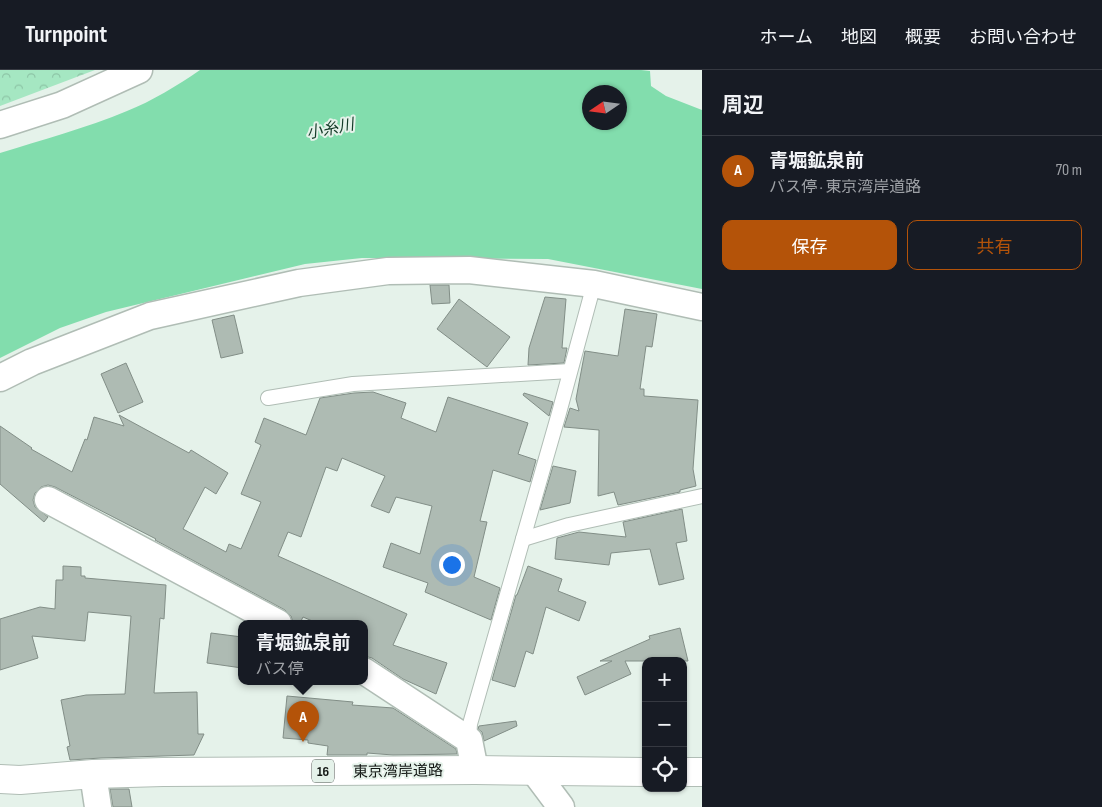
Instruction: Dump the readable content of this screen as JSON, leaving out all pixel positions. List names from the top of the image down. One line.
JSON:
{"streets":{"highway":["16","東京湾岸道路"]},"water":["小糸川"],"north":"left","page":{"header":"Turnpoint","nav":["ホーム","地図","概要","お問い合わせ"],"heading":"周辺","list":[{"mark":"A","name":"青堀鉱泉前","note":"バス停 · 東京湾岸道路","value":"70 m"}],"buttons":["保存","共有"],"popup":["青堀鉱泉前","バス停"],"map_buttons":["+","−"],"pins":"A"}}
